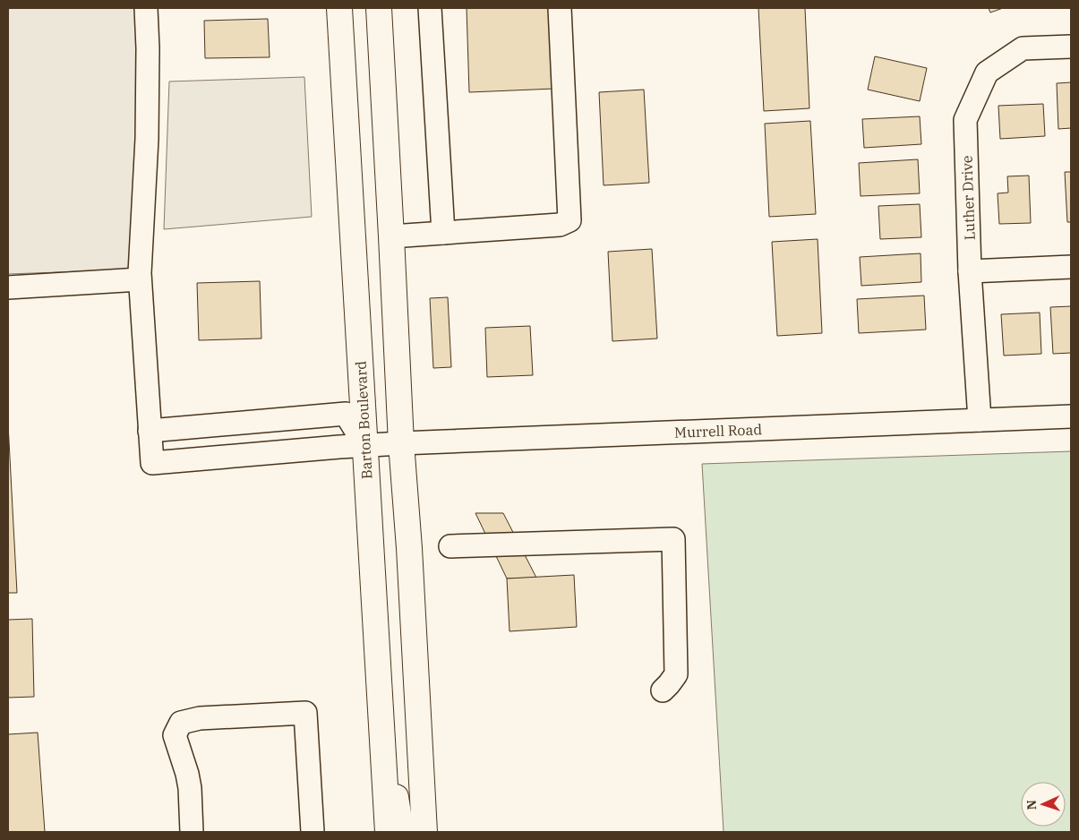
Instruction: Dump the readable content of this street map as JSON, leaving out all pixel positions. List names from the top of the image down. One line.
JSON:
{"streets":{"main road":["Barton Boulevard"],"street":["Luther Drive","Murrell Road"]},"crossings":[["Luther Drive","Murrell Road"],["Barton Boulevard","Murrell Road"]],"north":"left"}
